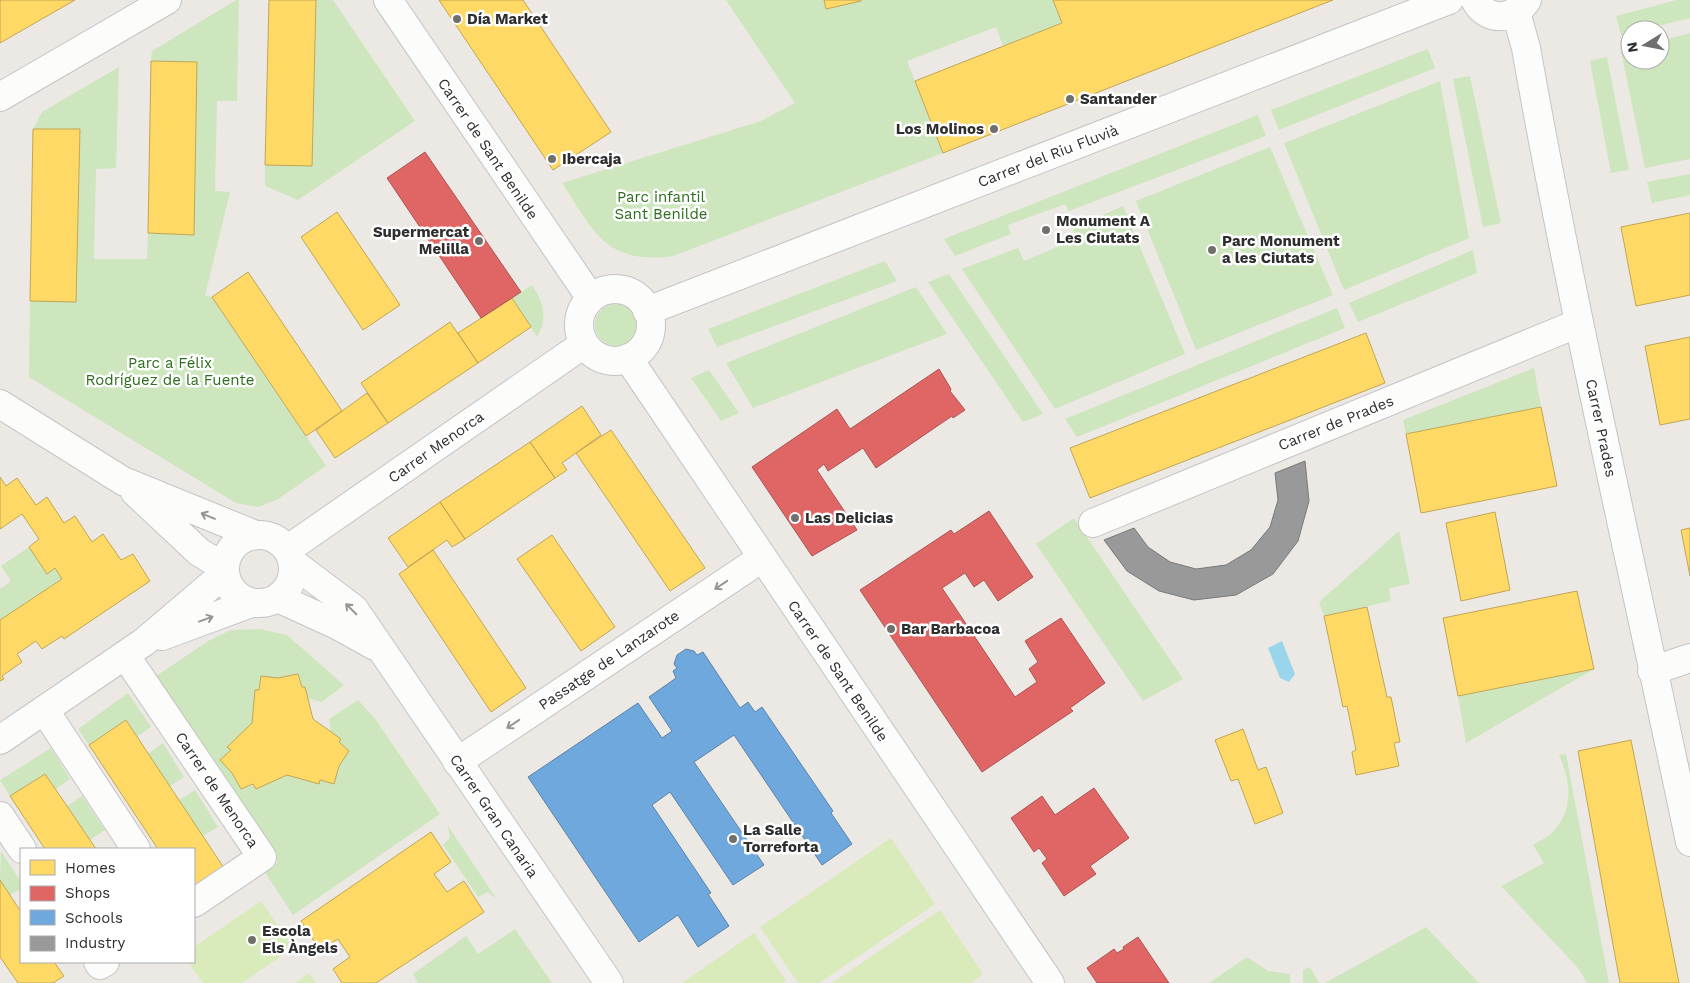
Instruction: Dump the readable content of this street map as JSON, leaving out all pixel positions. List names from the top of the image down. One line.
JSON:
{"streets":{"street":["Carrer de Sant Benilde","Carrer del Riu Fluvià","Carrer de Prades","Carrer Prades","Carrer Menorca","Passatge de Lanzarote","Carrer de Menorca","Carrer Gran Canaria"]},"crossings":[["Carrer de Sant Benilde","Carrer del Riu Fluvià"],["Carrer de Sant Benilde","Carrer Menorca"],["Carrer de Sant Benilde","Passatge de Lanzarote"],["Carrer del Riu Fluvià","Carrer Menorca"],["Carrer de Prades","Carrer Prades"],["Carrer Menorca","Carrer Gran Canaria"],["Passatge de Lanzarote","Carrer Gran Canaria"]],"one_way":["Passatge de Lanzarote"],"parks":["Parc infantil Sant Benilde","Parc a Félix Rodríguez de la Fuente"],"places":["Día Market","Santander","Los Molinos","Ibercaja","Monument A Les Ciutats","Supermercat Melilla","Parc Monument a les Ciutats","Las Delicias","Bar Barbacoa","La Salle Torreforta","Escola Els Àngels"],"legend":["Homes","Shops","Schools","Industry"],"north":"left"}
